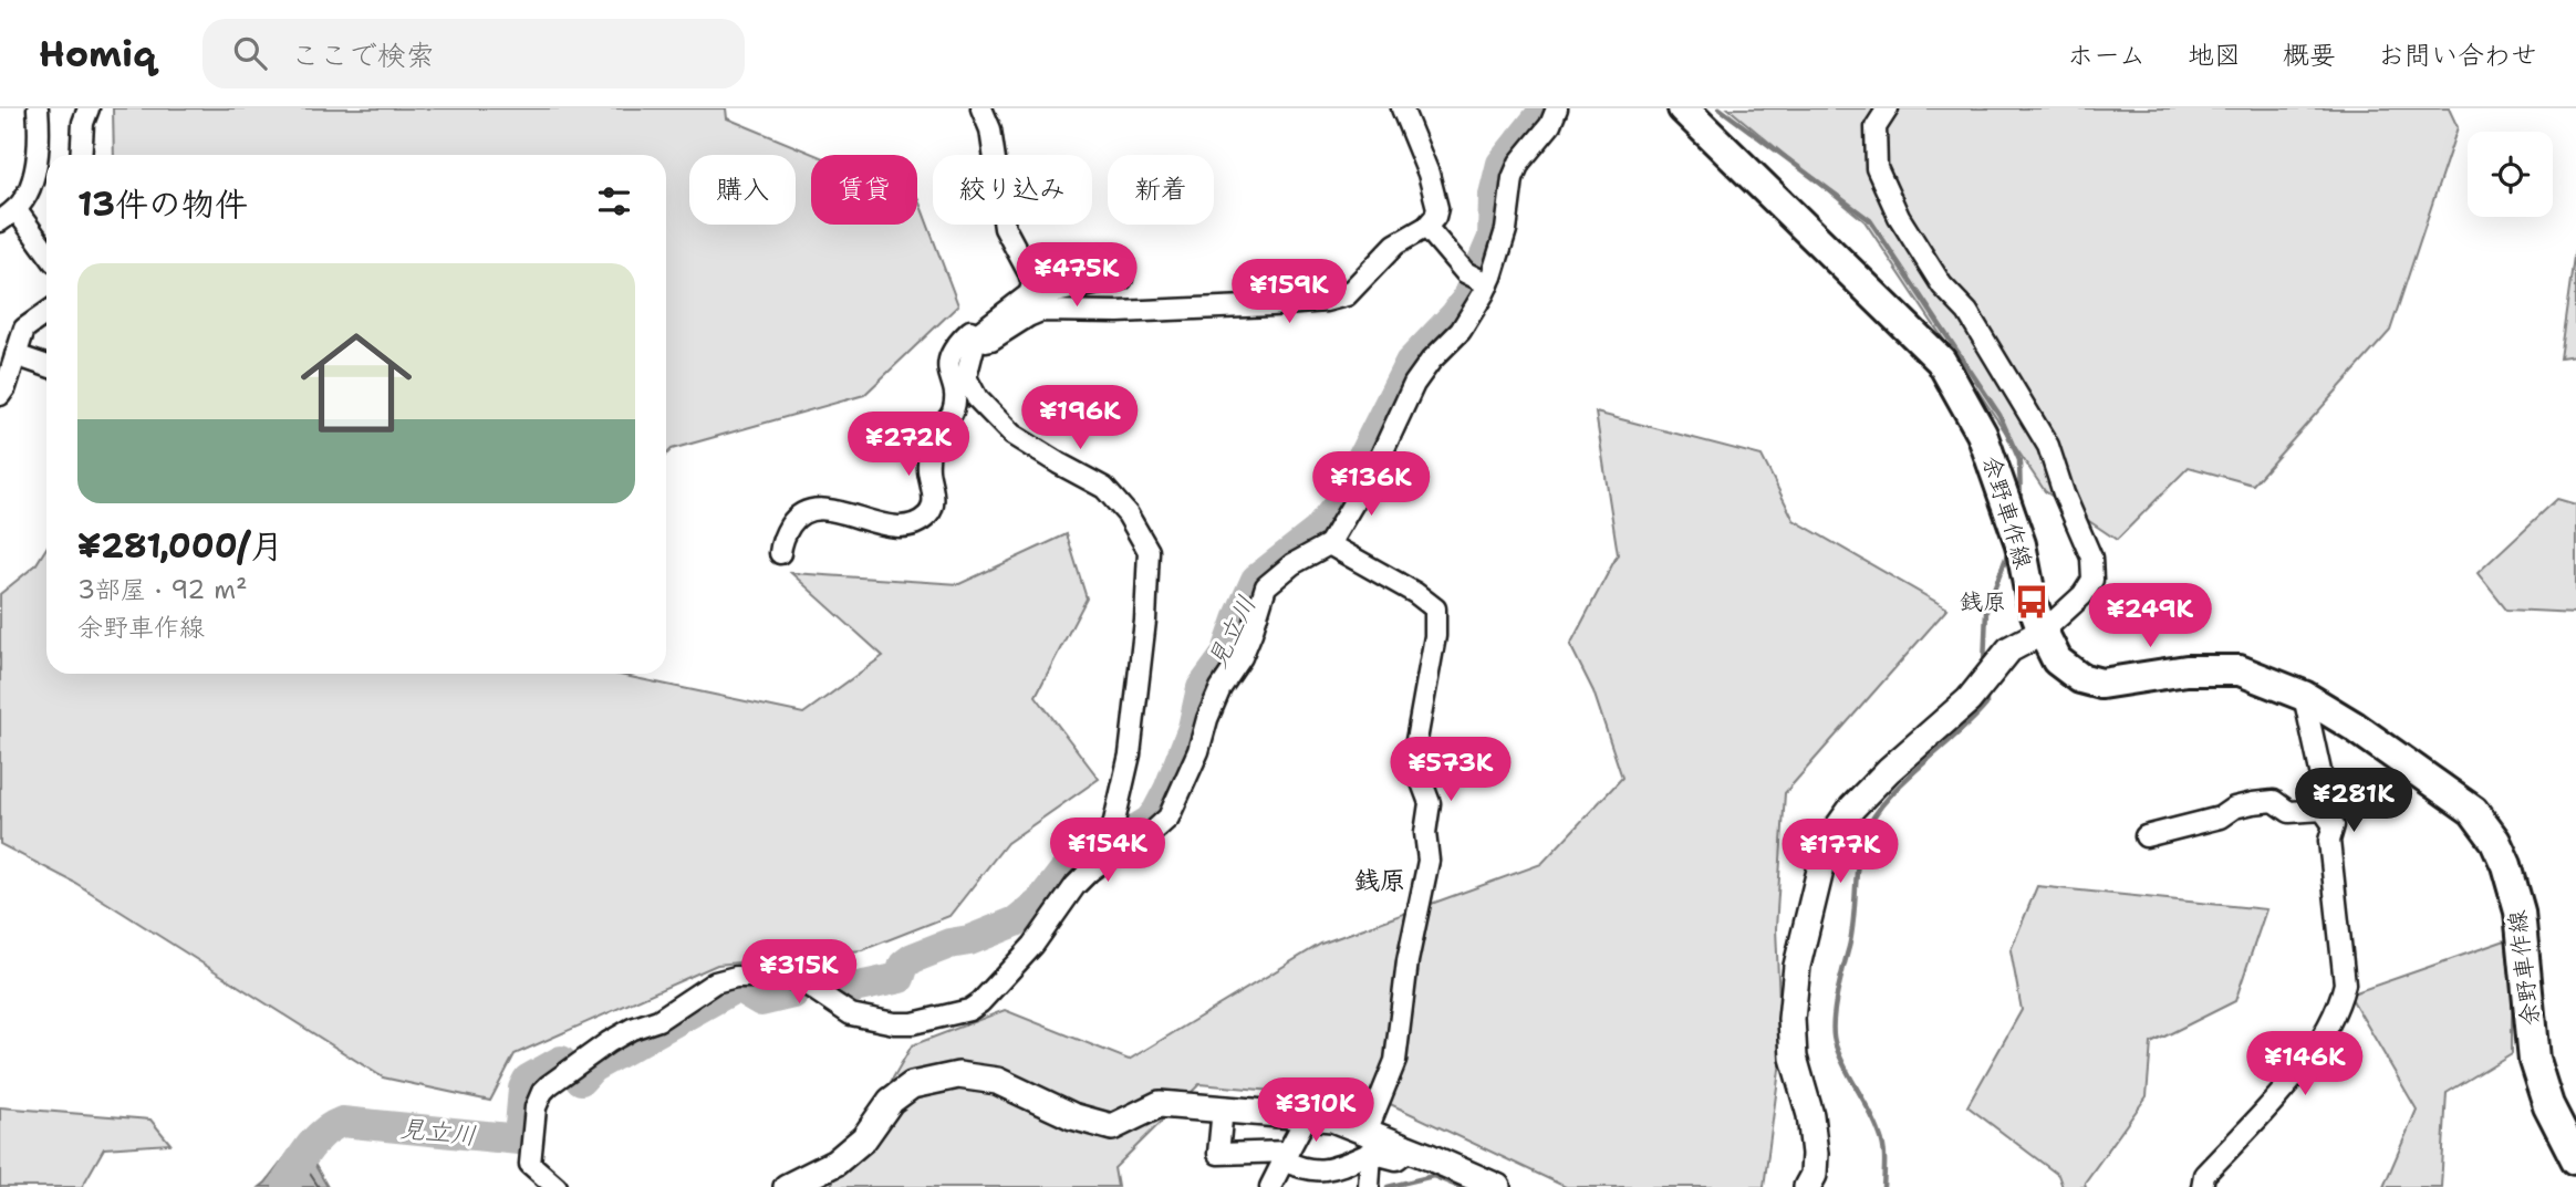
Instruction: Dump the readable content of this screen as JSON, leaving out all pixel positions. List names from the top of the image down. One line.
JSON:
{"streets":{"main road":["余野車作線"]},"districts":["銭原"],"water":["見立川"],"places":{"bus stop":["銭原"]},"page":{"header":"Homiq","search":"ここで検索","nav":["ホーム","地図","概要","お問い合わせ"],"chip":["購入","賃貸","絞り込み","新着"],"heading":"13件の物件","price":["¥475K","¥159K","¥196K","¥272K","¥136K","¥249K","¥573K","¥281K","¥154K","¥177K","¥315K","¥146K","¥310K"],"list":[{"name":"¥281,000/月","note":"3部屋 · 92 m² · 余野車作線"}]}}
